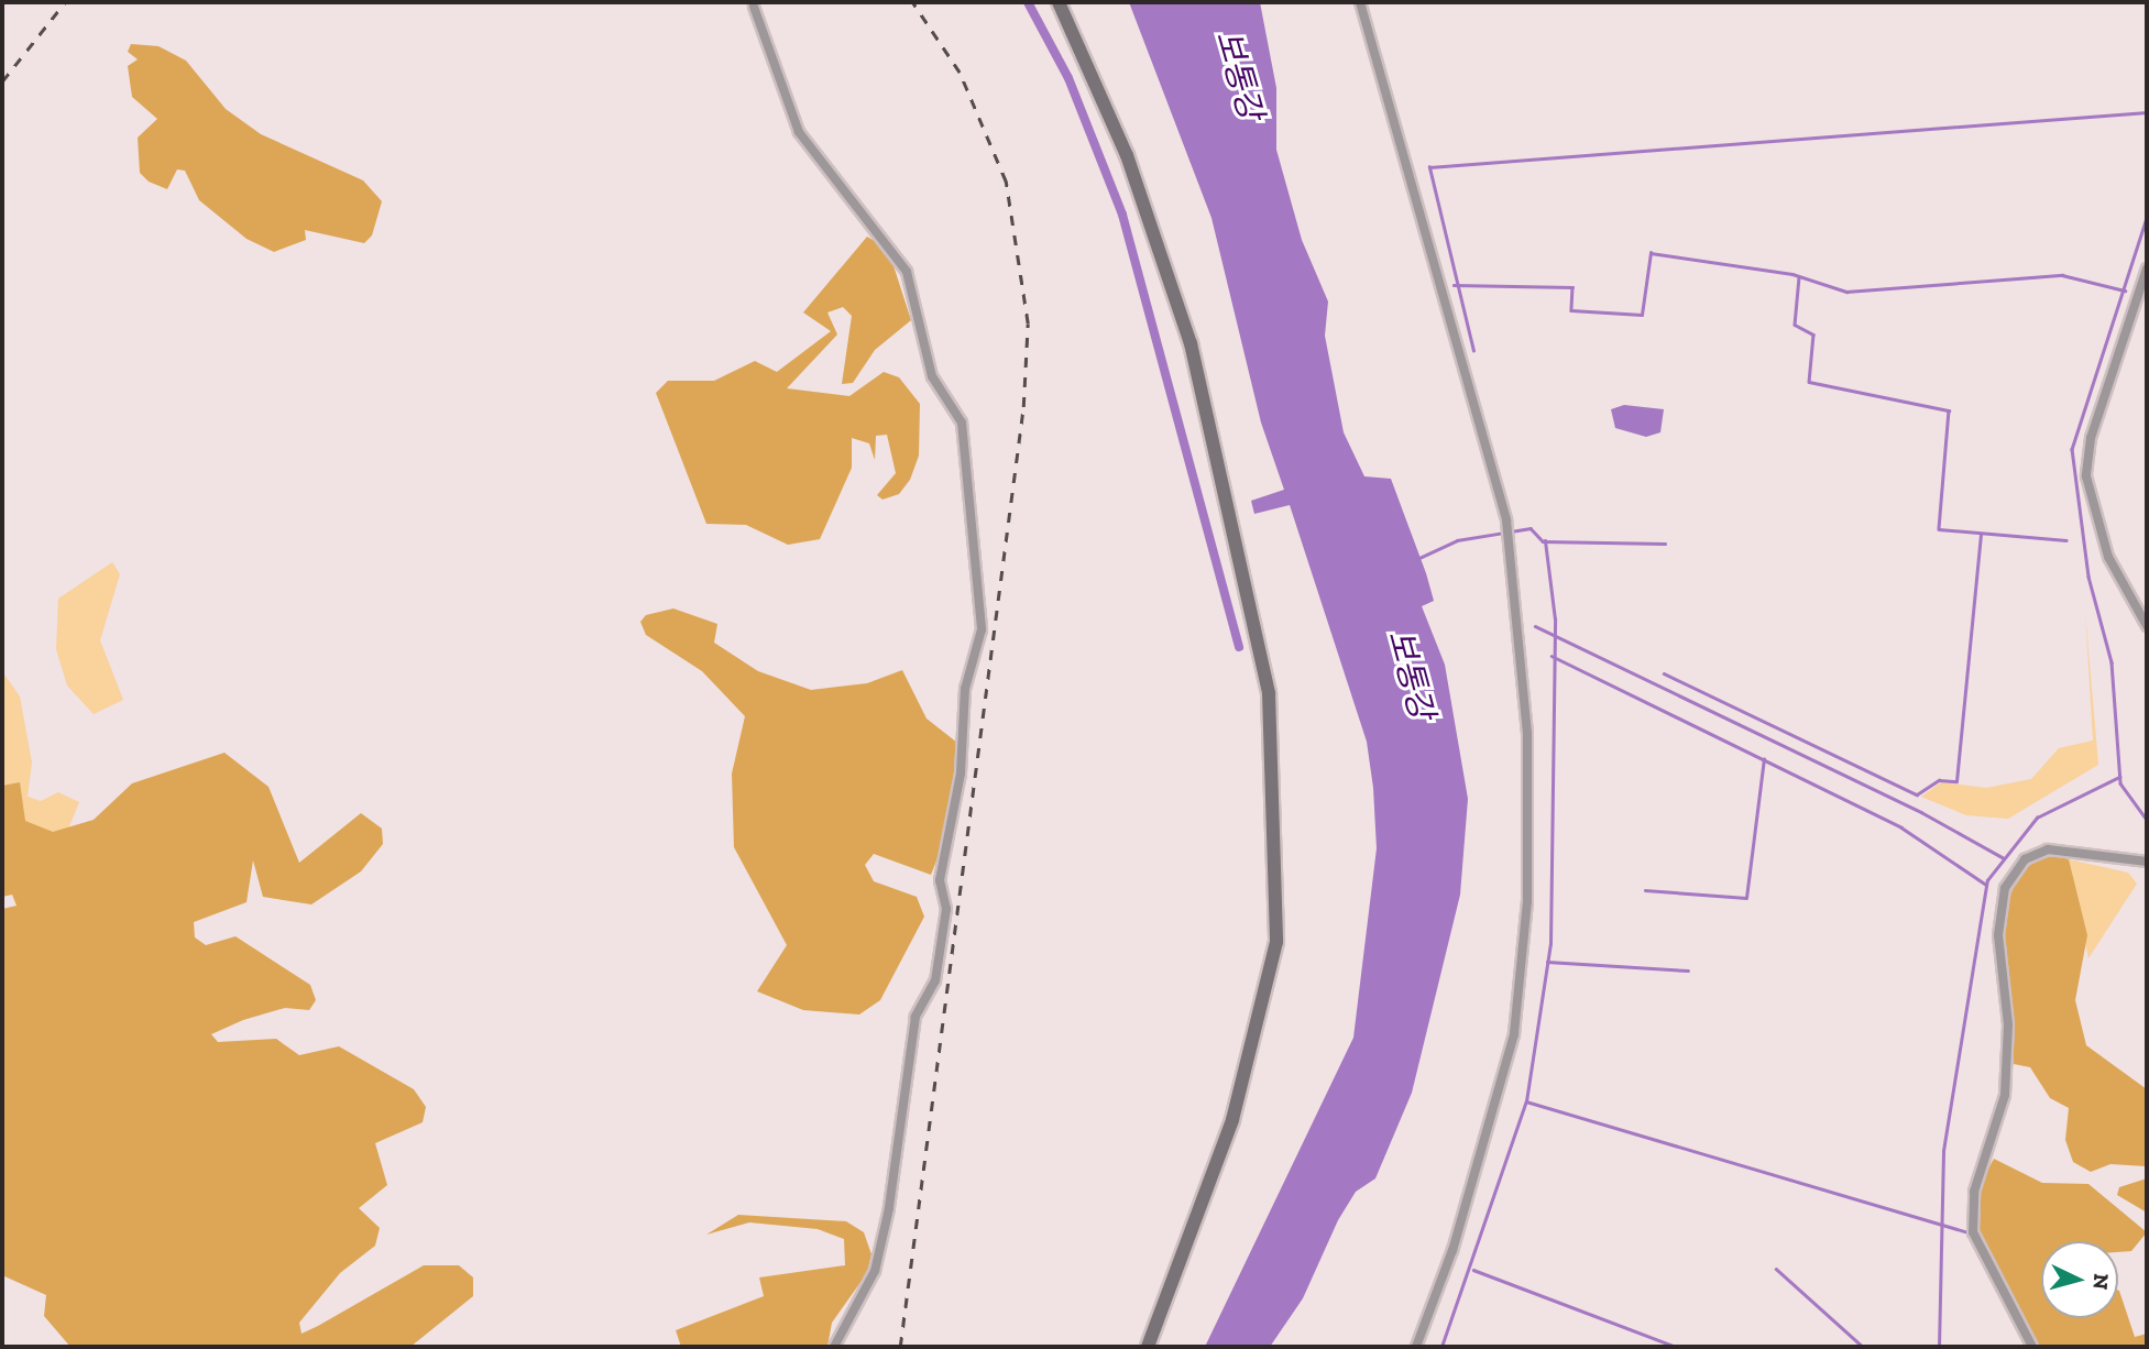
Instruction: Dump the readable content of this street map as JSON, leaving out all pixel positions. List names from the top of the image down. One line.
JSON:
{"water":["보통강"],"north":"right"}
